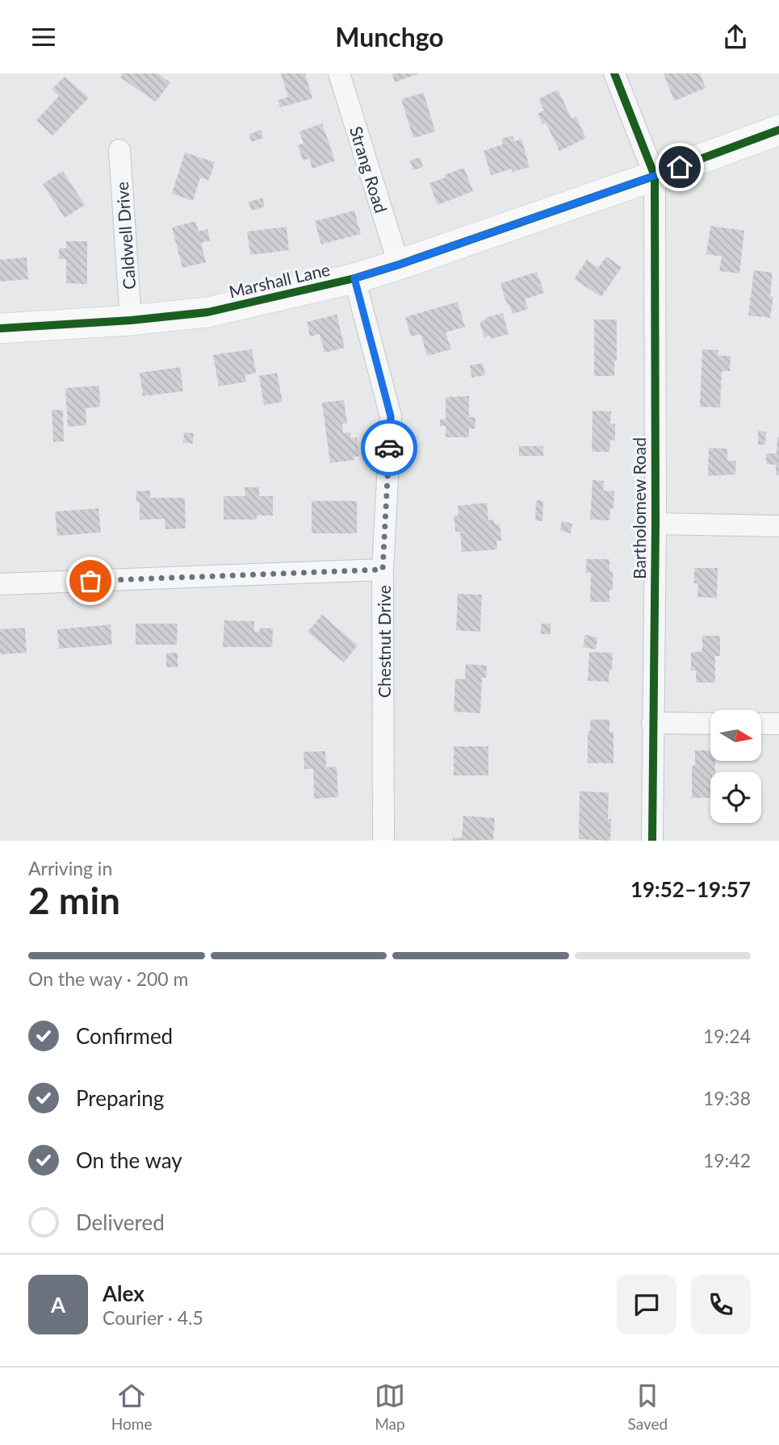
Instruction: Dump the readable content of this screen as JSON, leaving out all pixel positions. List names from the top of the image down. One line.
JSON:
{"streets":{"street":["Strang Road","Caldwell Drive","Marshall Lane","Bartholomew Road","Chestnut Drive"]},"crossings":[["Strang Road","Marshall Lane"],["Caldwell Drive","Marshall Lane"],["Marshall Lane","Bartholomew Road"],["Marshall Lane","Chestnut Drive"]],"north":"right","page":{"header":"Munchgo","heading":["2 min","Arriving in","19:52–19:57"],"panel":["Alex","Courier · 4.5"],"bar":"On the way · 200 m","list":[["Confirmed","19:24"],["Preparing","19:38"],["On the way","19:42"],"Delivered"],"round":"A","tabs":["Home","Map","Saved"]}}
